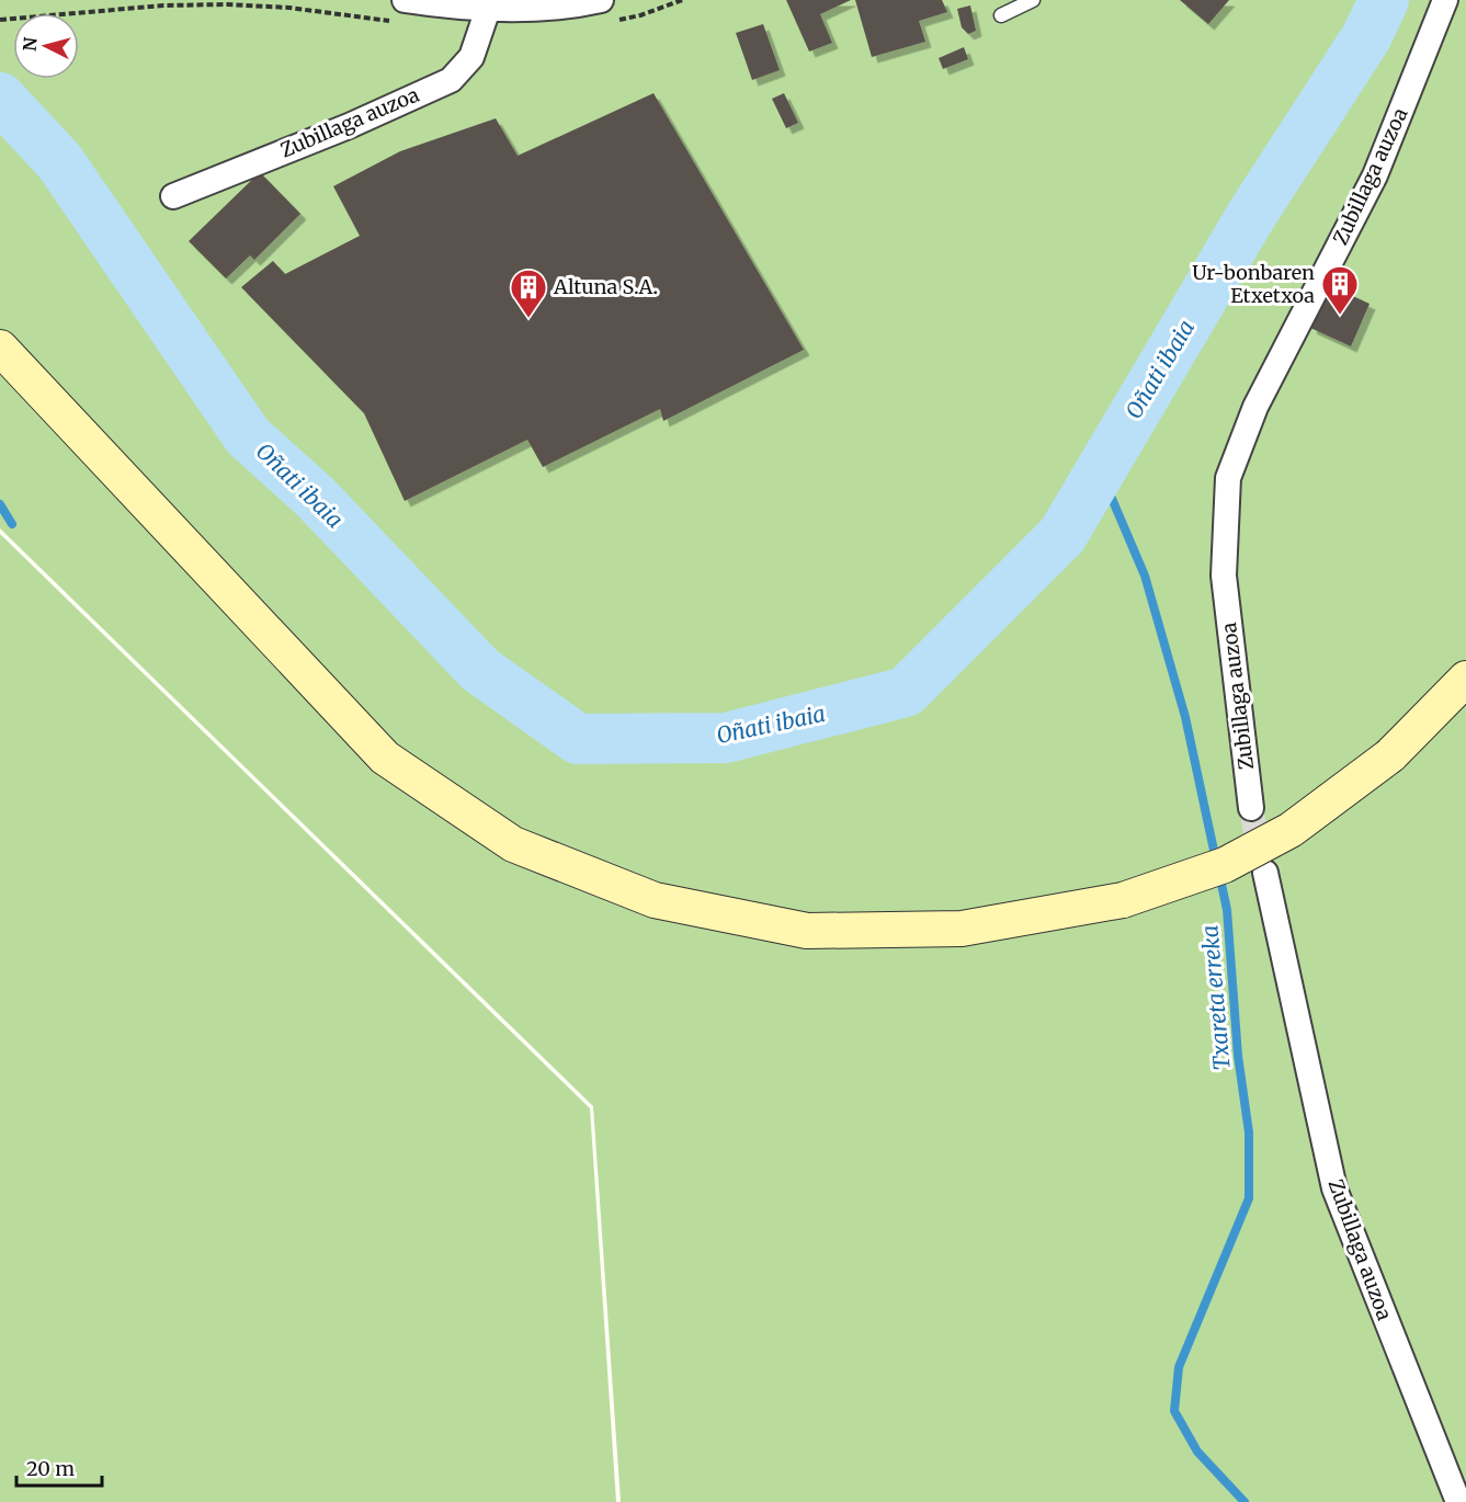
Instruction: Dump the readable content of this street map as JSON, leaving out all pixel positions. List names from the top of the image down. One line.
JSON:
{"streets":{"street":["Zubillaga auzoa"]},"water":["Oñati ibaia","Txareta erreka"],"places":{"building":["Ur-bonbaren Etxetxoa","Altuna S.A."]},"scale_bar":"20 m","north":"left"}
